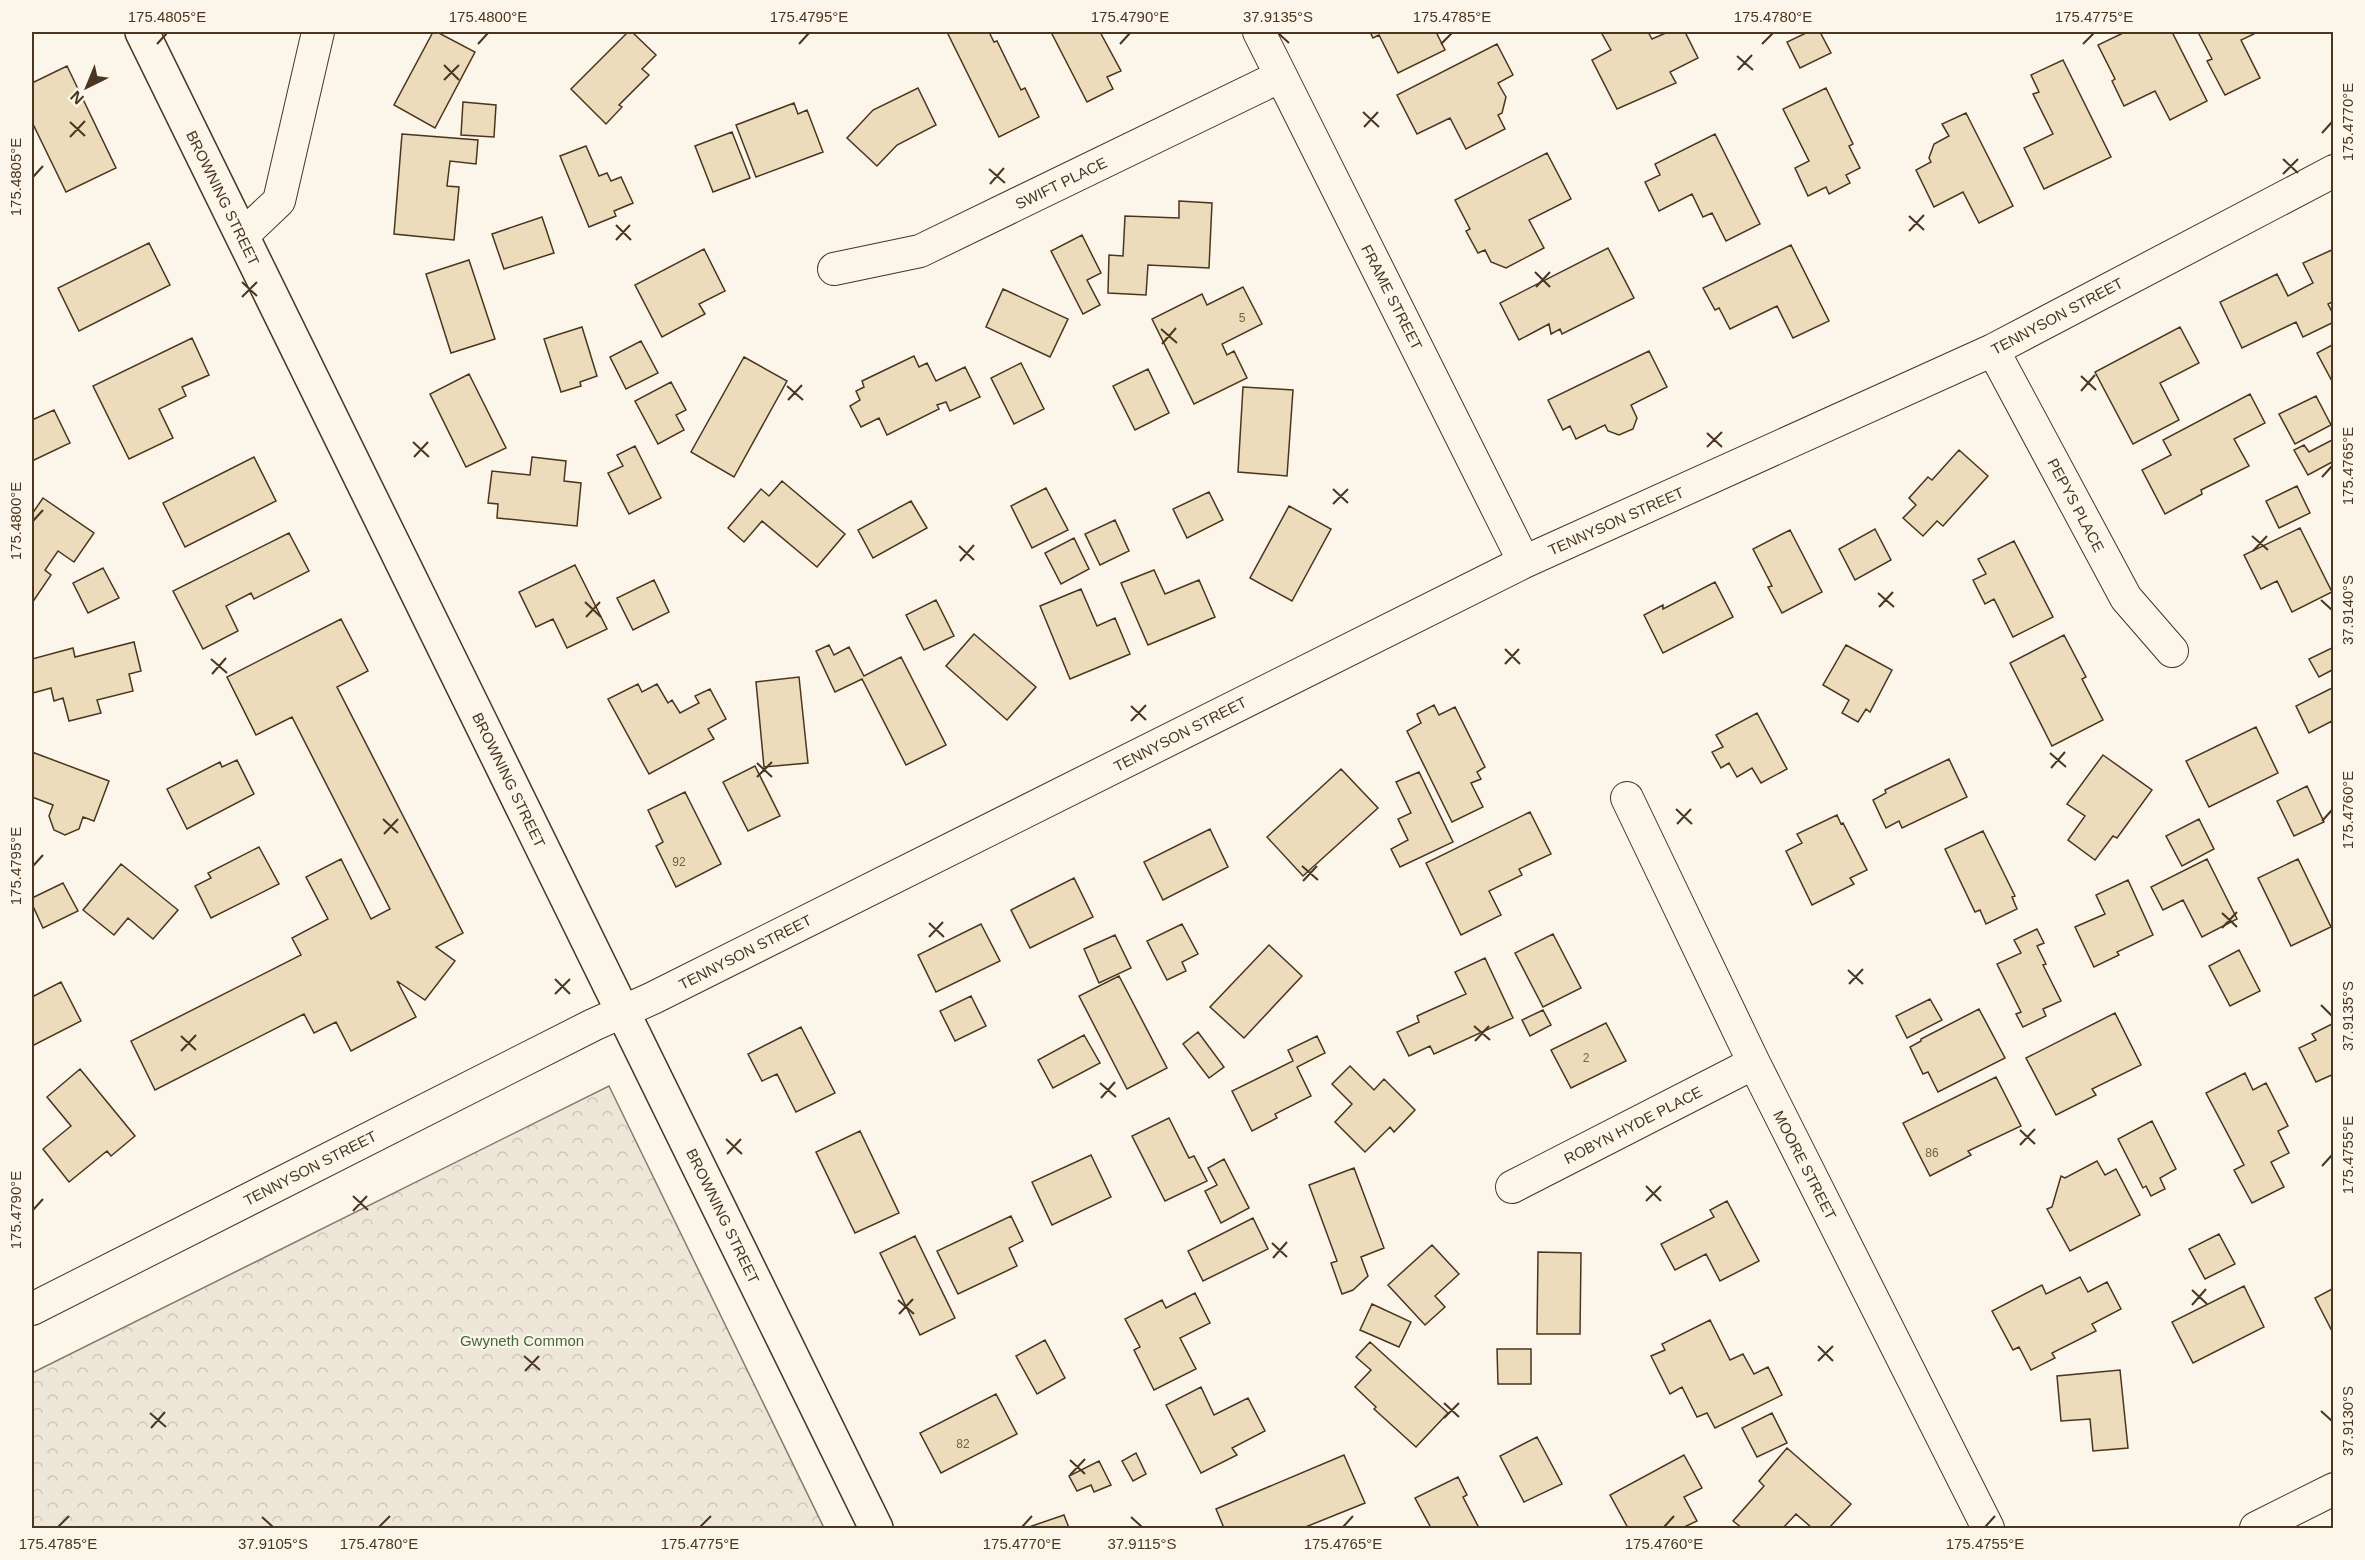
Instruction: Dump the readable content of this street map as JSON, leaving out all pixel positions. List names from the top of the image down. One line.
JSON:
{"streets":{"street":["SWIFT PLACE","BROWNING STREET","FRAME STREET","TENNYSON STREET","PEPYS PLACE","ROBYN HYDE PLACE","MOORE STREET"]},"crossings":[["SWIFT PLACE","FRAME STREET"],["BROWNING STREET","TENNYSON STREET"],["FRAME STREET","TENNYSON STREET"],["TENNYSON STREET","PEPYS PLACE"],["ROBYN HYDE PLACE","MOORE STREET"]],"parks":["Gwyneth Common"],"house_numbers":["5","92","2","86","82"],"north":"bottom left","coordinates":["175.4805°E","175.4800°E","175.4795°E","175.4790°E","37.9135°S","175.4785°E","175.4780°E","175.4775°E","175.4770°E","175.4765°E","37.9140°S","175.4760°E","175.4755°E","37.9130°S","37.9105°S","37.9115°S"]}
